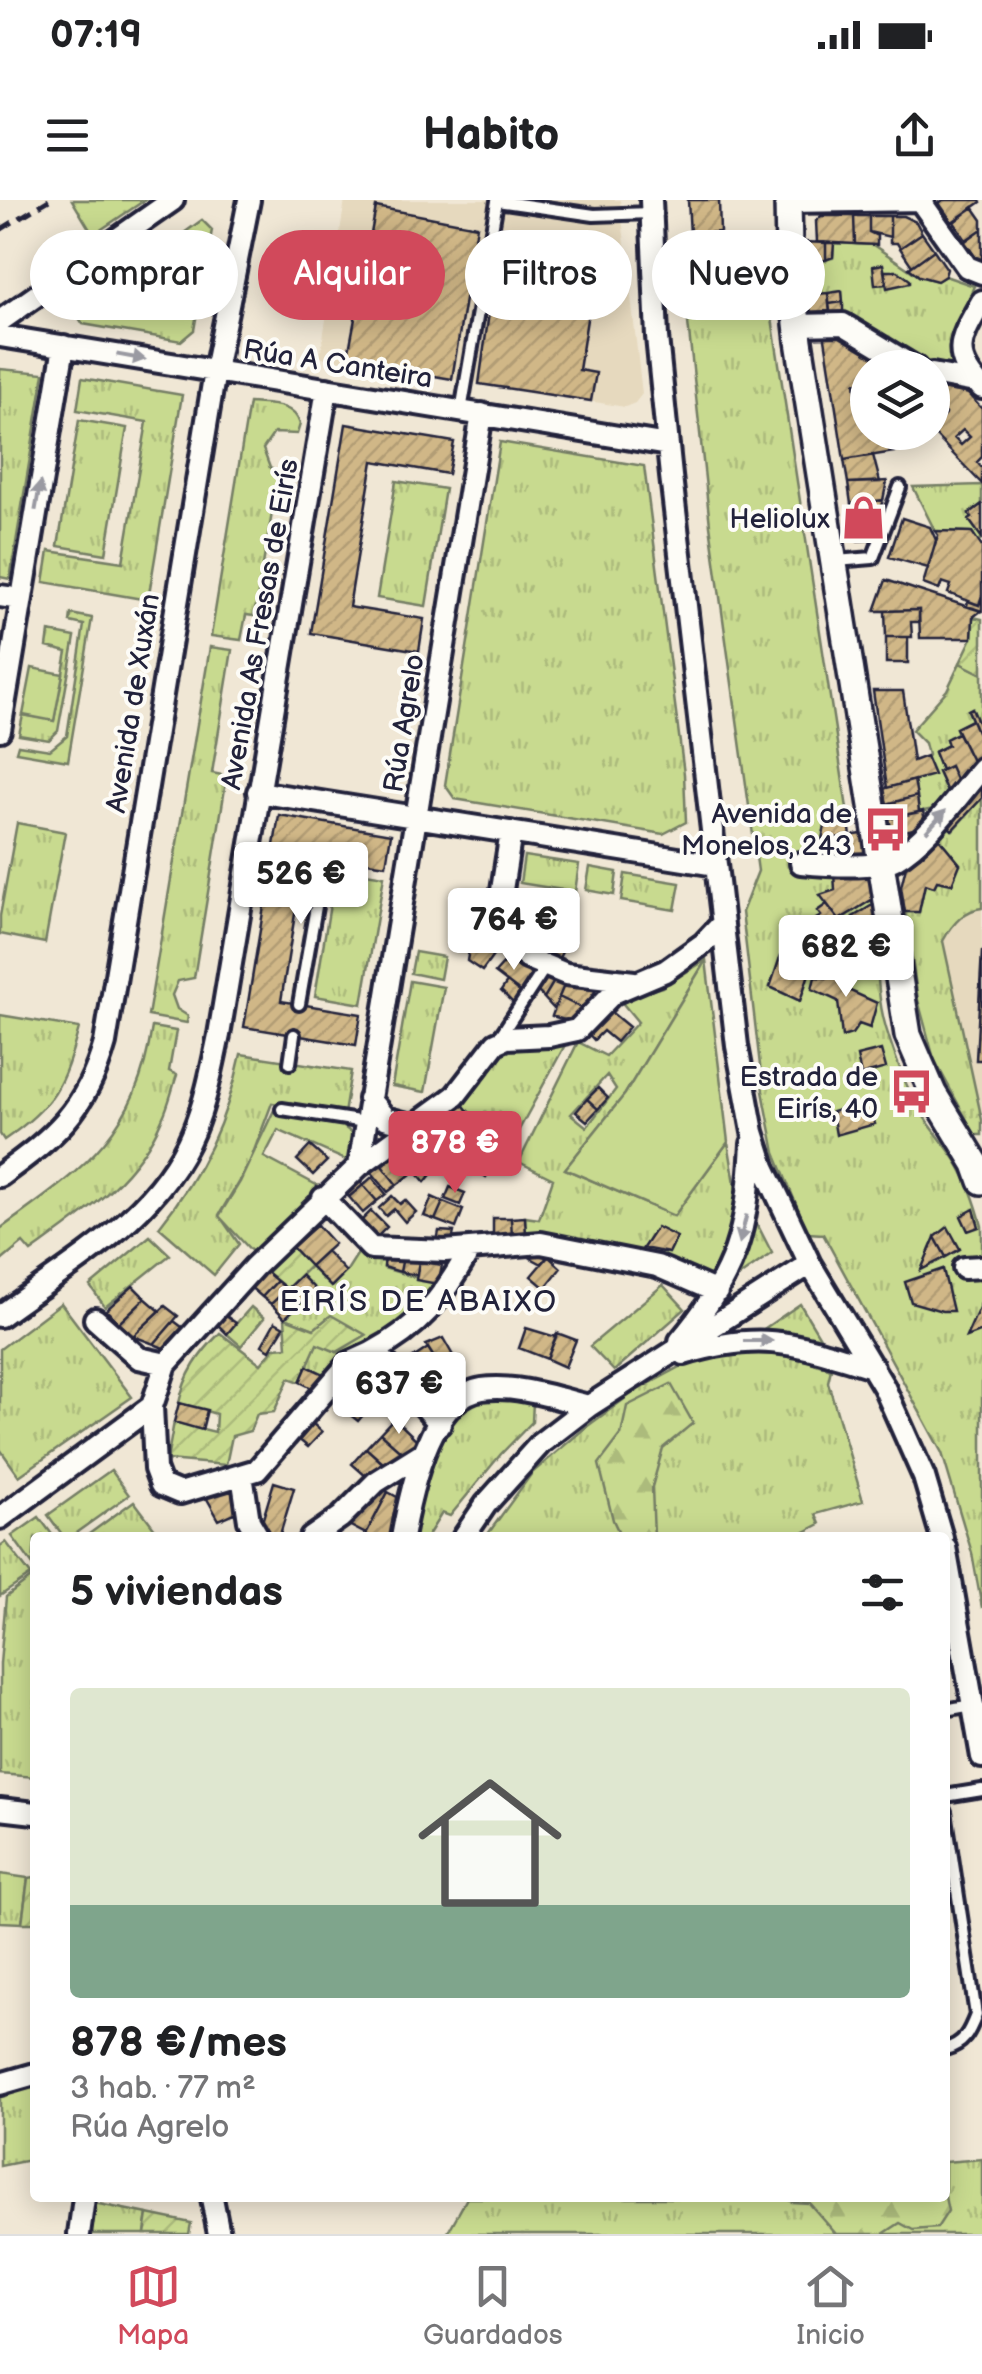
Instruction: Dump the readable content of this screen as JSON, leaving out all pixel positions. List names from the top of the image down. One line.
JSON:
{"streets":{"street":["Rúa A Canteira","Avenida As Fresas de Eirís","Avenida de Xuxán","Rúa Agrelo"]},"crossings":[["Rúa A Canteira","Avenida As Fresas de Eirís"],["Rúa A Canteira","Avenida de Xuxán"],["Rúa A Canteira","Rúa Agrelo"]],"districts":["EIRÍS DE ABAIXO"],"places":{"shop":["Heliolux"],"bus stop":["Avenida de Monelos, 243","Estrada de Eirís, 40"]},"page":{"status":"07:19","header":"Habito","chip":["Comprar","Alquilar","Filtros","Nuevo"],"price":["526 €","764 €","682 €","878 €","637 €"],"heading":"5 viviendas","list":[{"name":"878 €/mes","note":"3 hab. · 77 m² · Rúa Agrelo"}],"tabs":["Mapa","Guardados","Inicio"]}}
